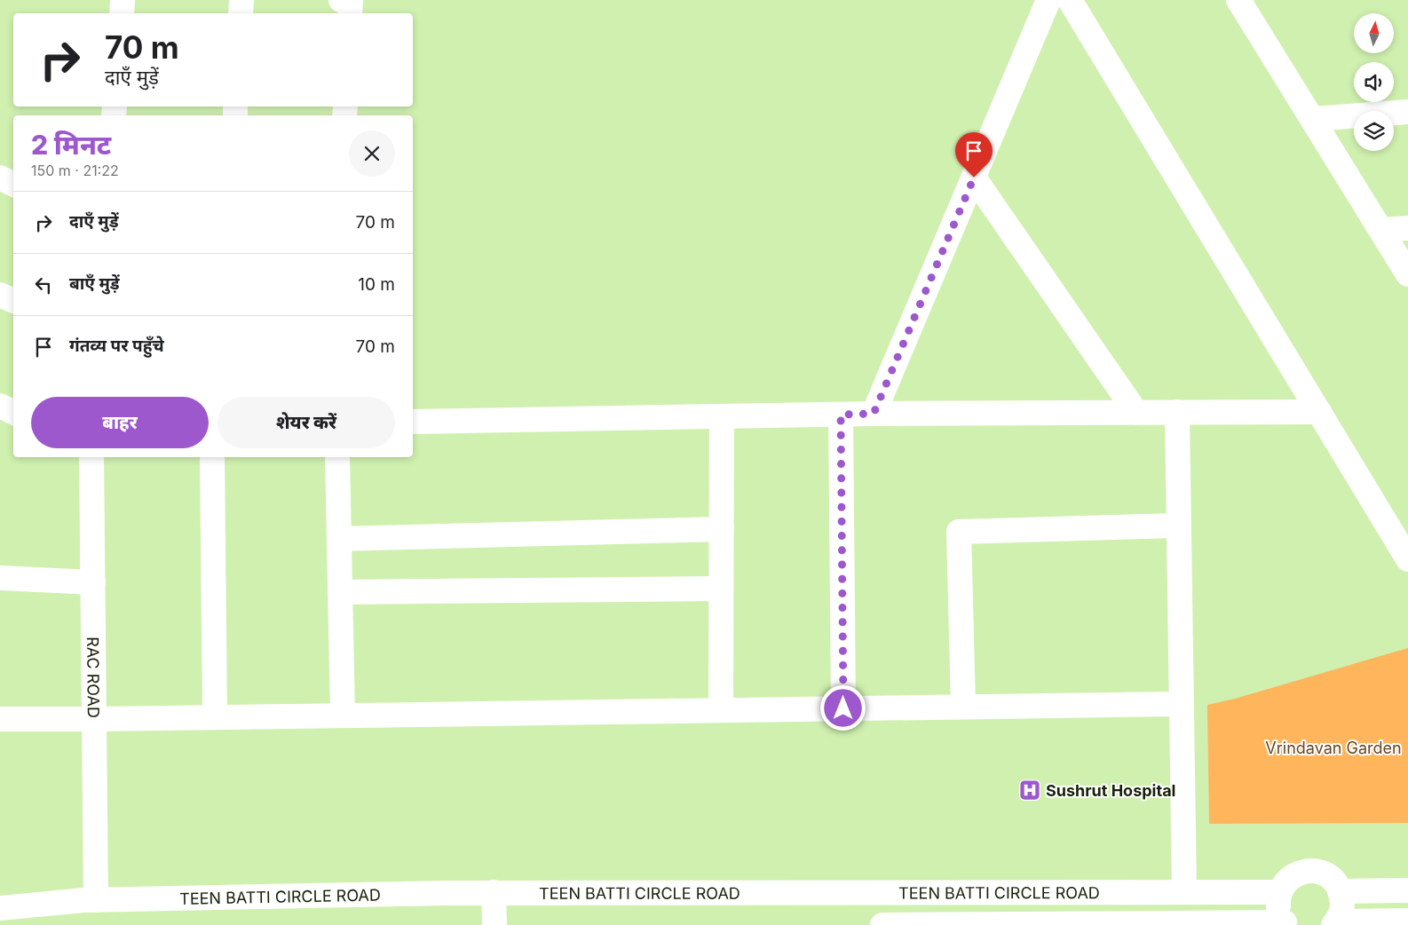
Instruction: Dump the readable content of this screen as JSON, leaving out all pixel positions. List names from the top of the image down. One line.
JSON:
{"streets":{"street":["RAC ROAD","TEEN BATTI CIRCLE ROAD"]},"crossings":[["RAC ROAD","TEEN BATTI CIRCLE ROAD"]],"parks":["Vrindavan Garden"],"places":{"hospital":["Sushrut Hospital"]},"north":"top","page":{"turn":["70 m","दाएँ मुड़ें"],"heading":["2 मिनट","150 m · 21:22"],"list":[{"name":"दाएँ मुड़ें","value":"70 m"},{"name":"बाएँ मुड़ें","value":"10 m"},{"name":"गंतव्य पर पहुँचे","value":"70 m"}],"buttons":["बाहर","शेयर करें"]}}
